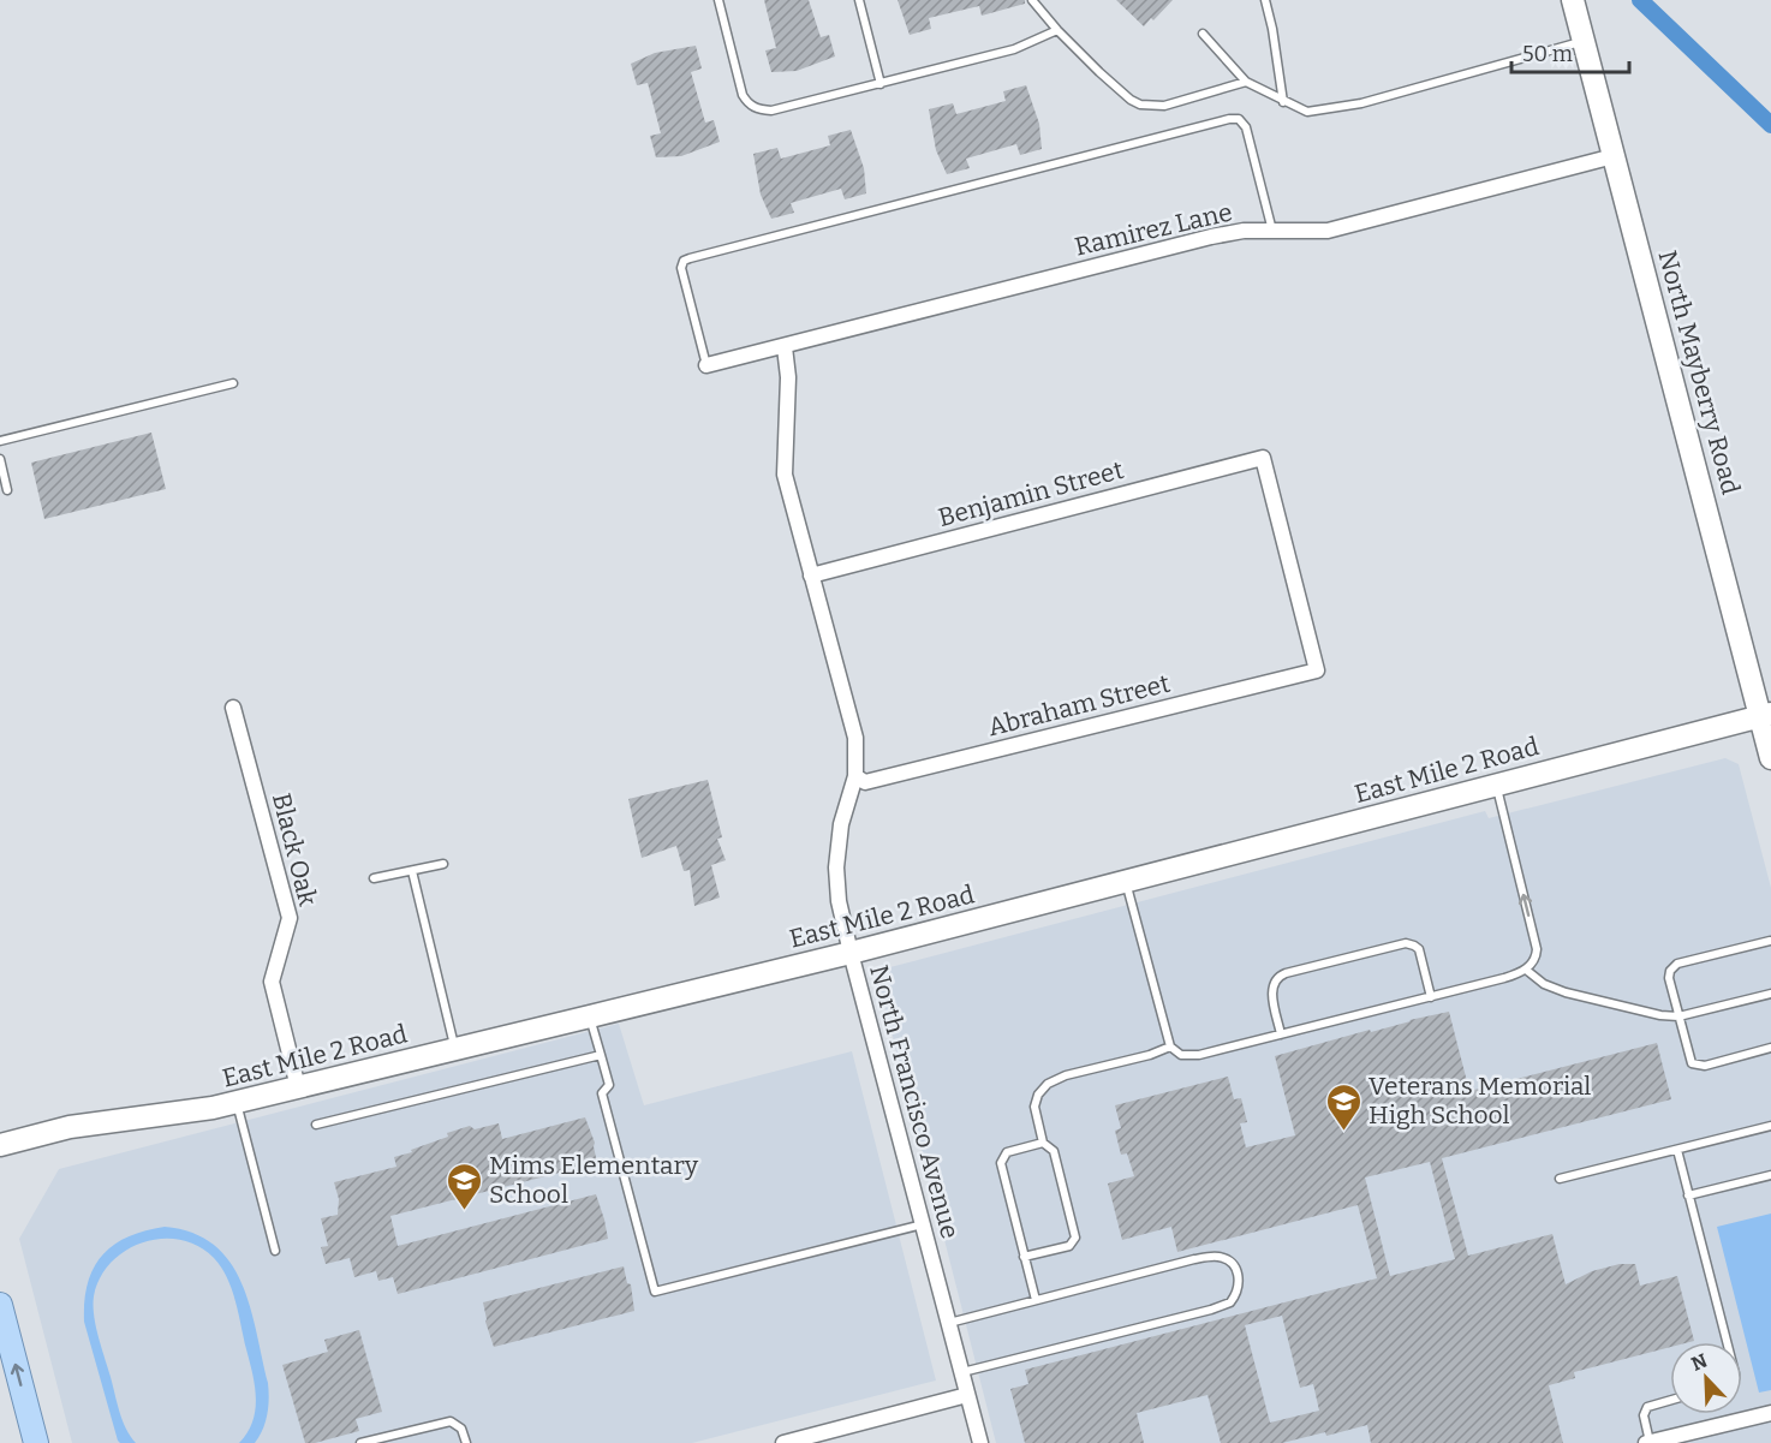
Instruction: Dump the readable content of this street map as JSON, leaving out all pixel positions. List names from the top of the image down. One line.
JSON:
{"streets":{"main road":["North Mayberry Road","East Mile 2 Road"],"street":["Ramirez Lane","Benjamin Street","Abraham Street","Black Oak","North Francisco Avenue"]},"crossings":[["Ramirez Lane","North Mayberry Road"],["Ramirez Lane","North Francisco Avenue"],["North Mayberry Road","East Mile 2 Road"],["Benjamin Street","Abraham Street"],["Benjamin Street","North Francisco Avenue"],["Abraham Street","North Francisco Avenue"],["East Mile 2 Road","Black Oak"],["East Mile 2 Road","North Francisco Avenue"]],"places":{"school or university":["Veterans Memorial High School","Mims Elementary School"]},"scale_bar":"50 m","north":"top left"}
